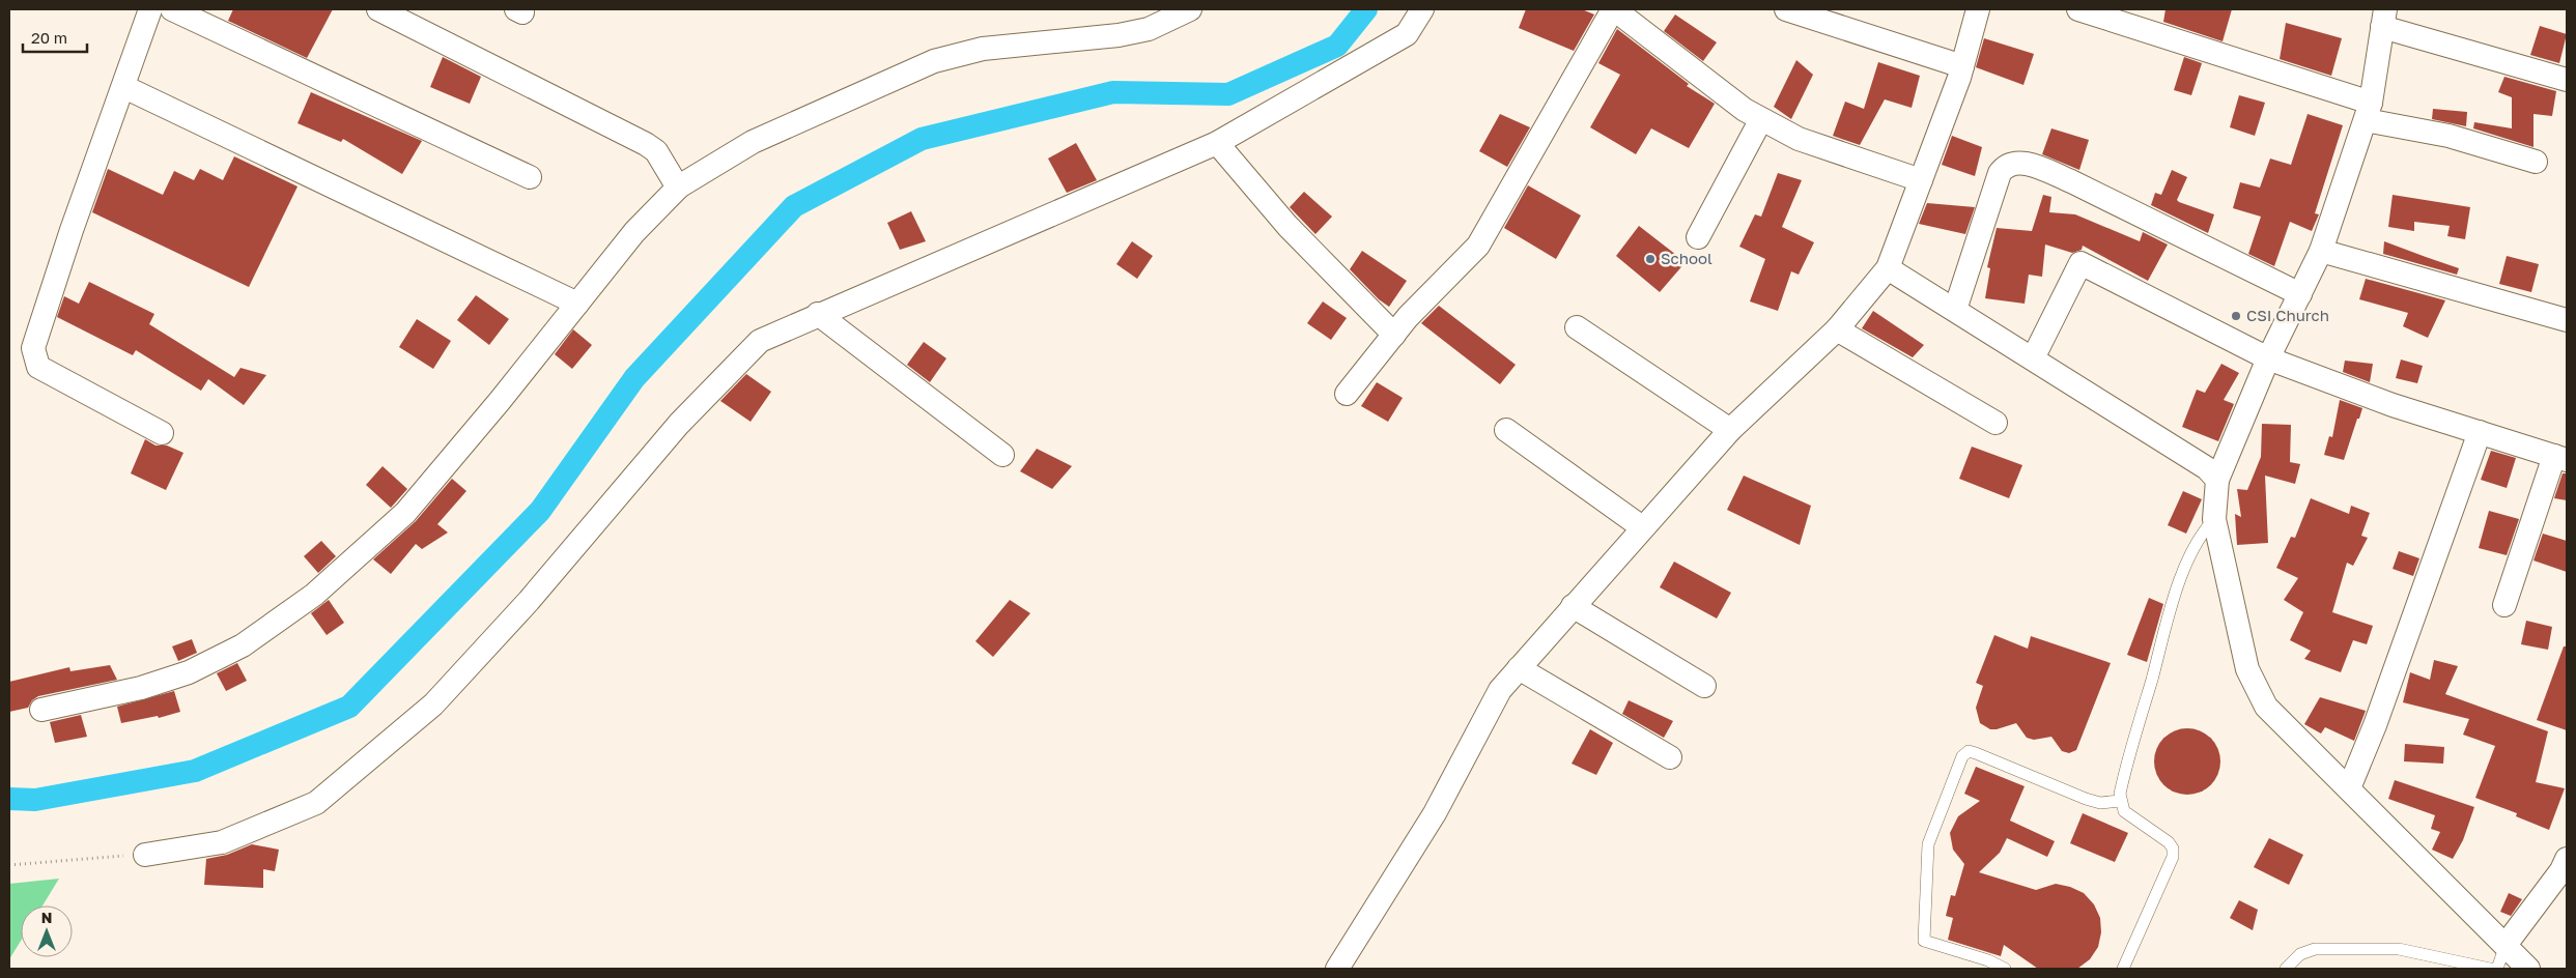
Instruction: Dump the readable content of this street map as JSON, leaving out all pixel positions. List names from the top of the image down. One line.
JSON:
{"places":["School","CSI Church"],"scale_bar":"20 m","north":"top"}
